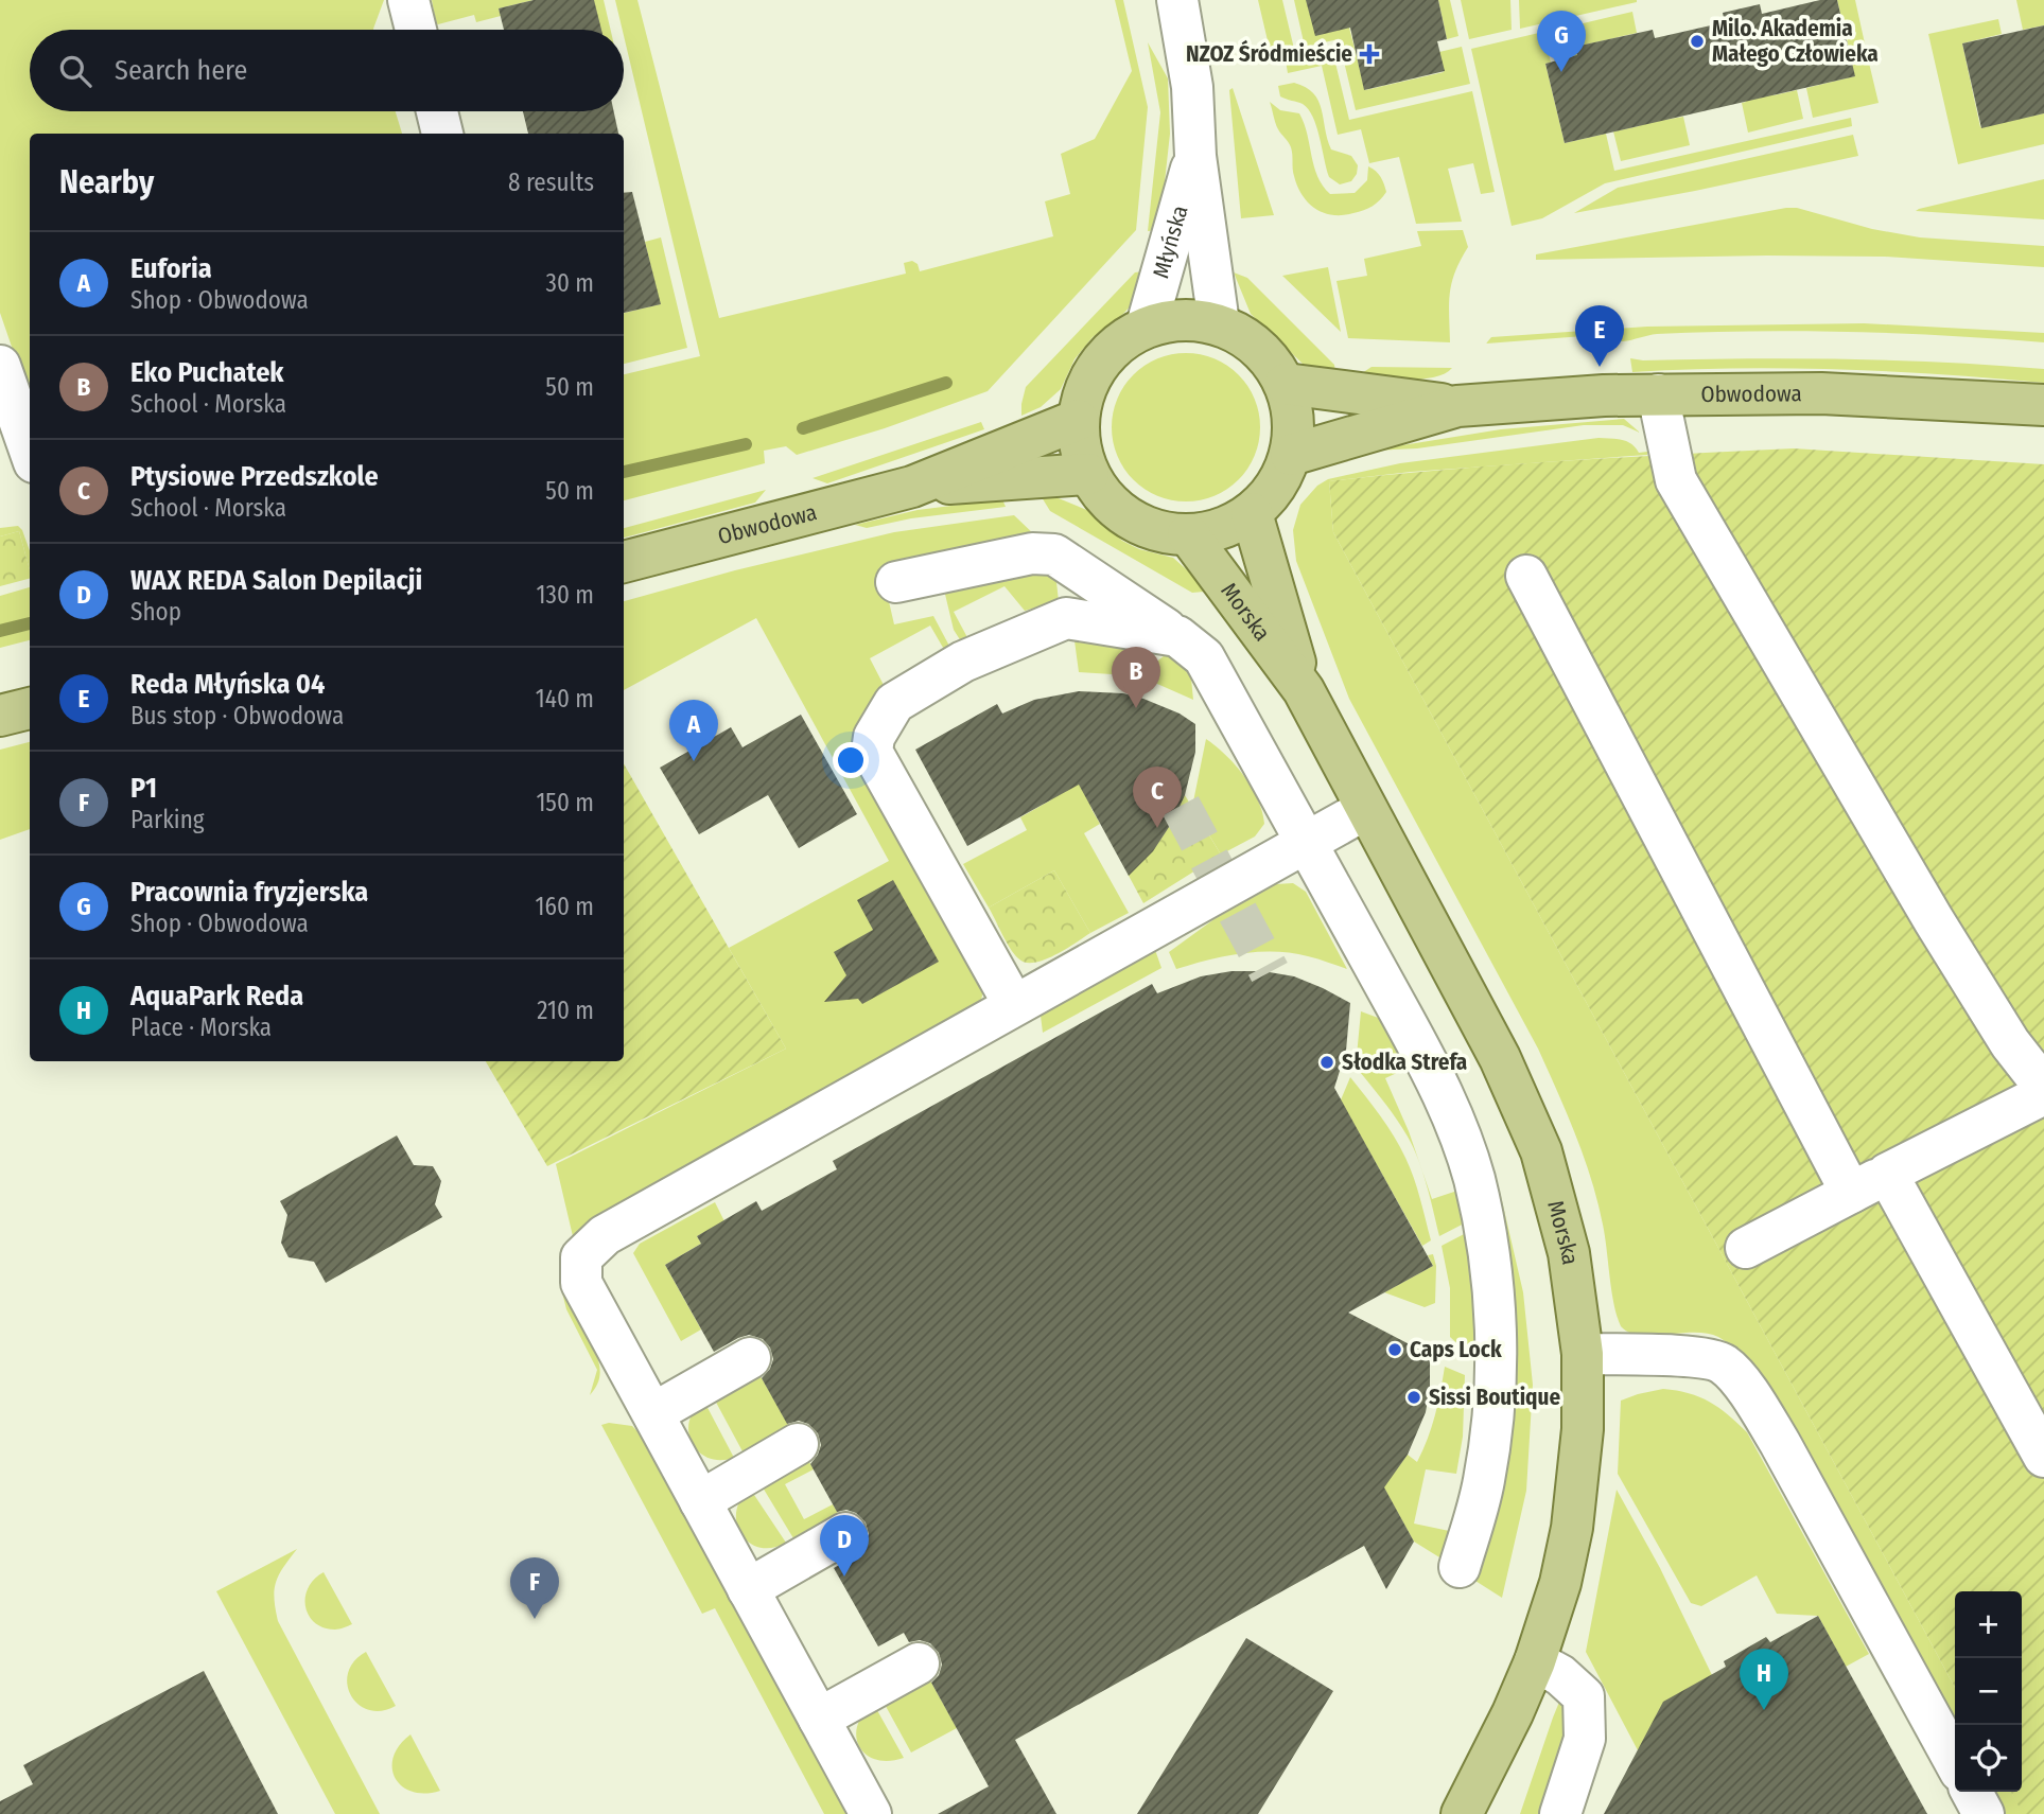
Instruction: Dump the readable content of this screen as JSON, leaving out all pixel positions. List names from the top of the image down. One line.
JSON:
{"streets":{"main road":["Obwodowa","Morska"],"street":["Młyńska"]},"crossings":[["Młyńska","Obwodowa"],["Młyńska","Morska"],["Obwodowa","Morska"]],"places":{"other":["Milo. Akademia Małego Człowieka","Słodka Strefa","Caps Lock","Sissi Boutique"],"health":["NZOZ Śródmieście"]},"page":{"pins":["G","E","B","A","C","D","F","H"],"search":"Search here","heading":["Nearby","8 results"],"list":[{"mark":"A","name":"Euforia","note":"Shop · Obwodowa","value":"30 m"},{"mark":"B","name":"Eko Puchatek","note":"School · Morska","value":"50 m"},{"mark":"C","name":"Ptysiowe Przedszkole","note":"School · Morska","value":"50 m"},{"mark":"D","name":"WAX REDA Salon Depilacji","note":"Shop","value":"130 m"},{"mark":"E","name":"Reda Młyńska 04","note":"Bus stop · Obwodowa","value":"140 m"},{"mark":"F","name":"P1","note":"Parking","value":"150 m"},{"mark":"G","name":"Pracownia fryzjerska","note":"Shop · Obwodowa","value":"160 m"},{"mark":"H","name":"AquaPark Reda","note":"Place · Morska","value":"210 m"}],"map_buttons":["+","−"]}}
